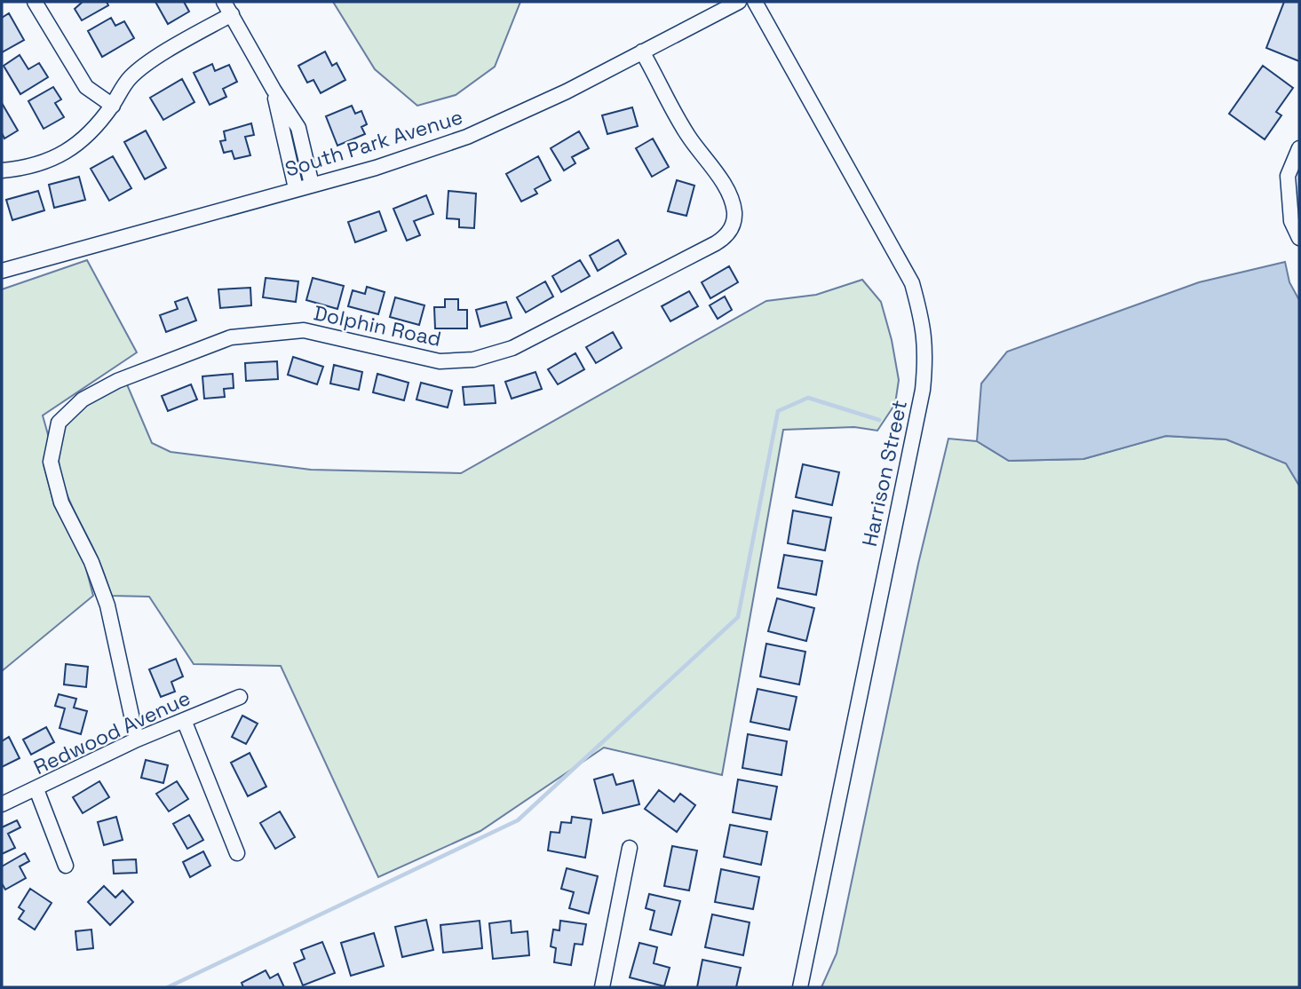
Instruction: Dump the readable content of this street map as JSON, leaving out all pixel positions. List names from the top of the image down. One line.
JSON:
{"streets":{"street":["South Park Avenue","Dolphin Road","Harrison Street","Redwood Avenue"]},"crossings":[["South Park Avenue","Dolphin Road"],["Dolphin Road","Redwood Avenue"]]}
